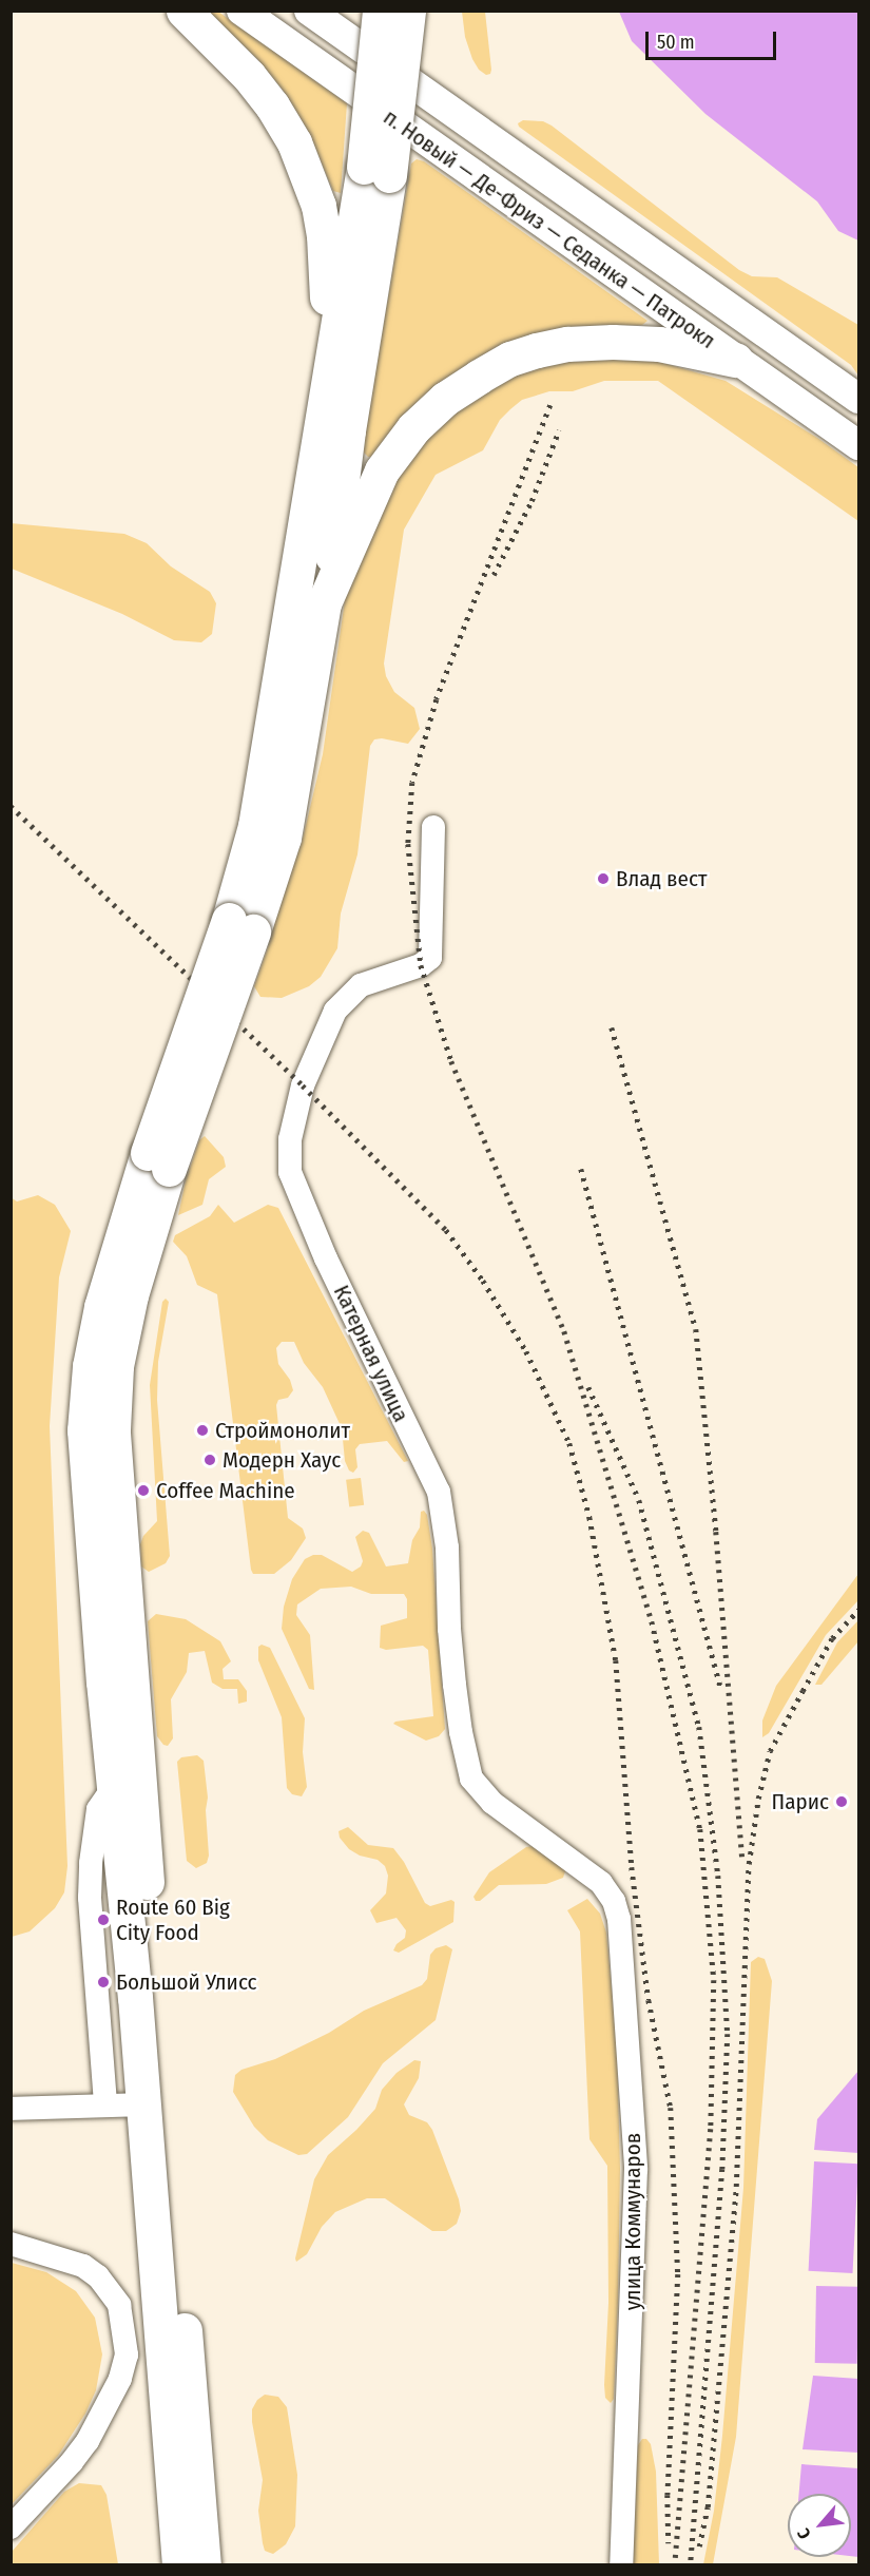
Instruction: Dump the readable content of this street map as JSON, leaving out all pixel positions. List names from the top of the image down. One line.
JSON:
{"streets":{"main road":["п. Новый — Де-Фриз — Седанка — Патрокл"],"street":["Катерная улица","улица Коммунаров"]},"crossings":[["Катерная улица","улица Коммунаров"]],"places":["Влад вест","Строймонолит","Модерн Хаус","Coffee Machine","Парис","Route 60 Big City Food","Большой Улисс"],"scale_bar":"50 m","north":"bottom left"}
